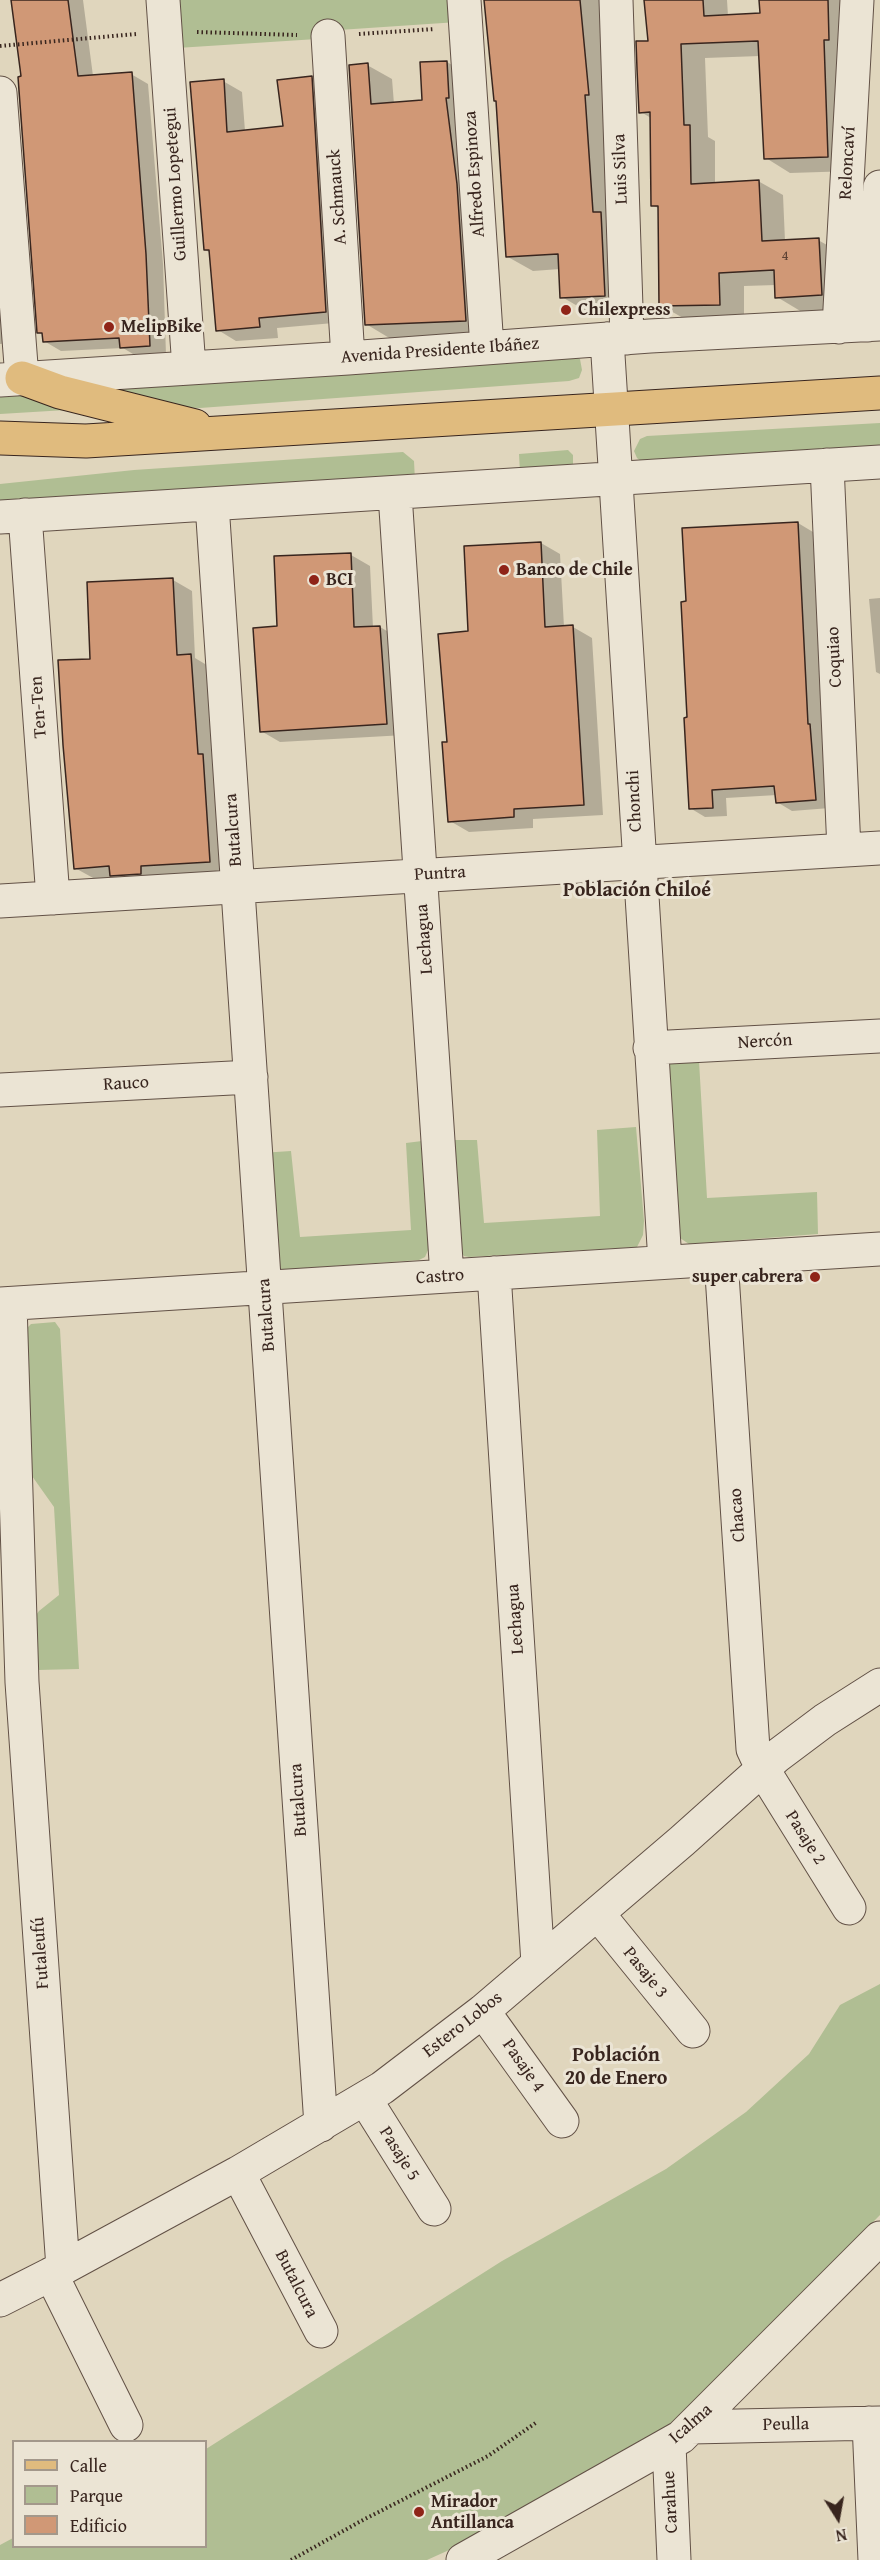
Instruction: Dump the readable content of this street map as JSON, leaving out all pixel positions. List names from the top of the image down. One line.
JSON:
{"streets":{"street":["Reloncaví","Luis Silva","Alfredo Espinoza","Guillermo Lopetegui","A. Schmauck","Avenida Presidente Ibáñez","Coquiao","Ten-Ten","Chonchi","Butalcura","Puntra","Lechagua","Nercón","Rauco","Castro","Chacao","Pasaje 2","Futaleufú","Pasaje 3","Estero Lobos","Pasaje 4","Pasaje 5","Icalma","Peulla","Carahue"]},"crossings":[["Reloncaví","Avenida Presidente Ibáñez"],["Luis Silva","Avenida Presidente Ibáñez"],["Luis Silva","Chonchi"],["Alfredo Espinoza","Avenida Presidente Ibáñez"],["Guillermo Lopetegui","Avenida Presidente Ibáñez"],["A. Schmauck","Avenida Presidente Ibáñez"],["Avenida Presidente Ibáñez","Chonchi"],["Coquiao","Puntra"],["Ten-Ten","Puntra"],["Chonchi","Puntra"],["Chonchi","Nercón"],["Chonchi","Castro"],["Butalcura","Puntra"],["Butalcura","Rauco"],["Butalcura","Castro"],["Butalcura","Estero Lobos"],["Puntra","Lechagua"],["Lechagua","Castro"],["Lechagua","Estero Lobos"],["Castro","Chacao"],["Castro","Futaleufú"],["Chacao","Pasaje 2"],["Chacao","Estero Lobos"],["Pasaje 2","Estero Lobos"],["Futaleufú","Estero Lobos"],["Pasaje 3","Estero Lobos"],["Estero Lobos","Pasaje 4"],["Estero Lobos","Pasaje 5"],["Icalma","Peulla"],["Icalma","Carahue"],["Peulla","Carahue"]],"districts":["Población Chiloé","Población 20 de Enero"],"places":["Chilexpress","MelipBike","Banco de Chile","BCI","super cabrera","Mirador Antillanca"],"house_numbers":["4"],"legend":["Calle","Parque","Edificio"],"north":"bottom"}
